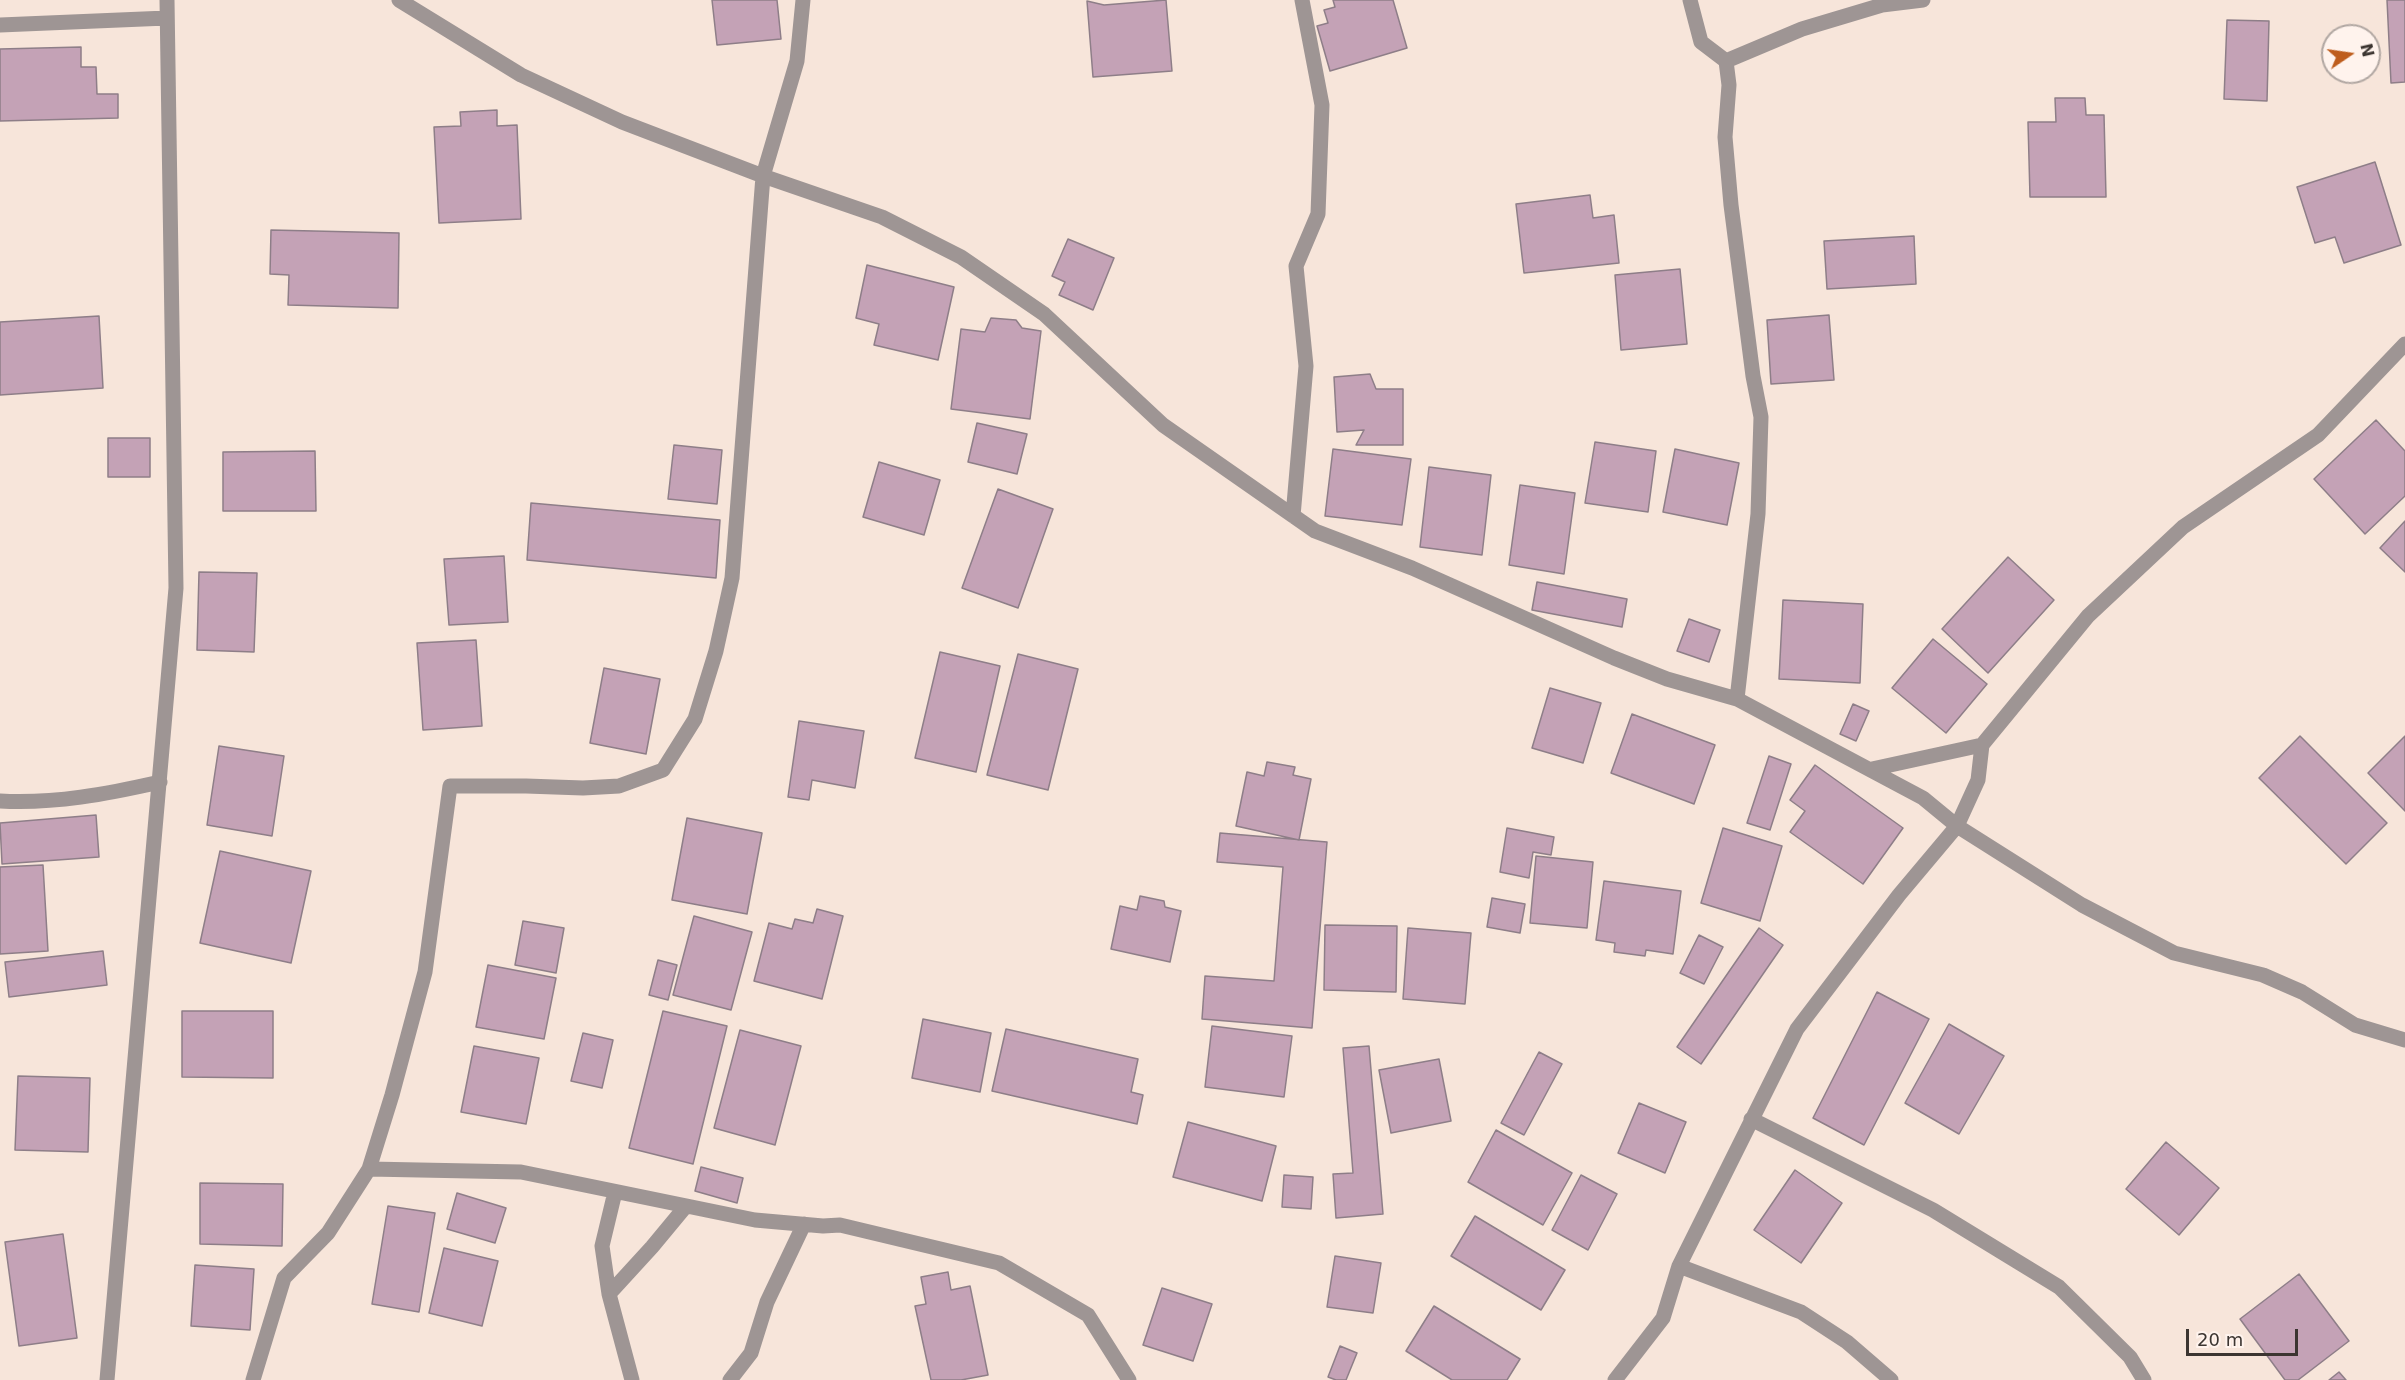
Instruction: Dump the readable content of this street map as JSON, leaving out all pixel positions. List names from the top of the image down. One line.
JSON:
{"scale_bar":"20 m","north":"right"}
